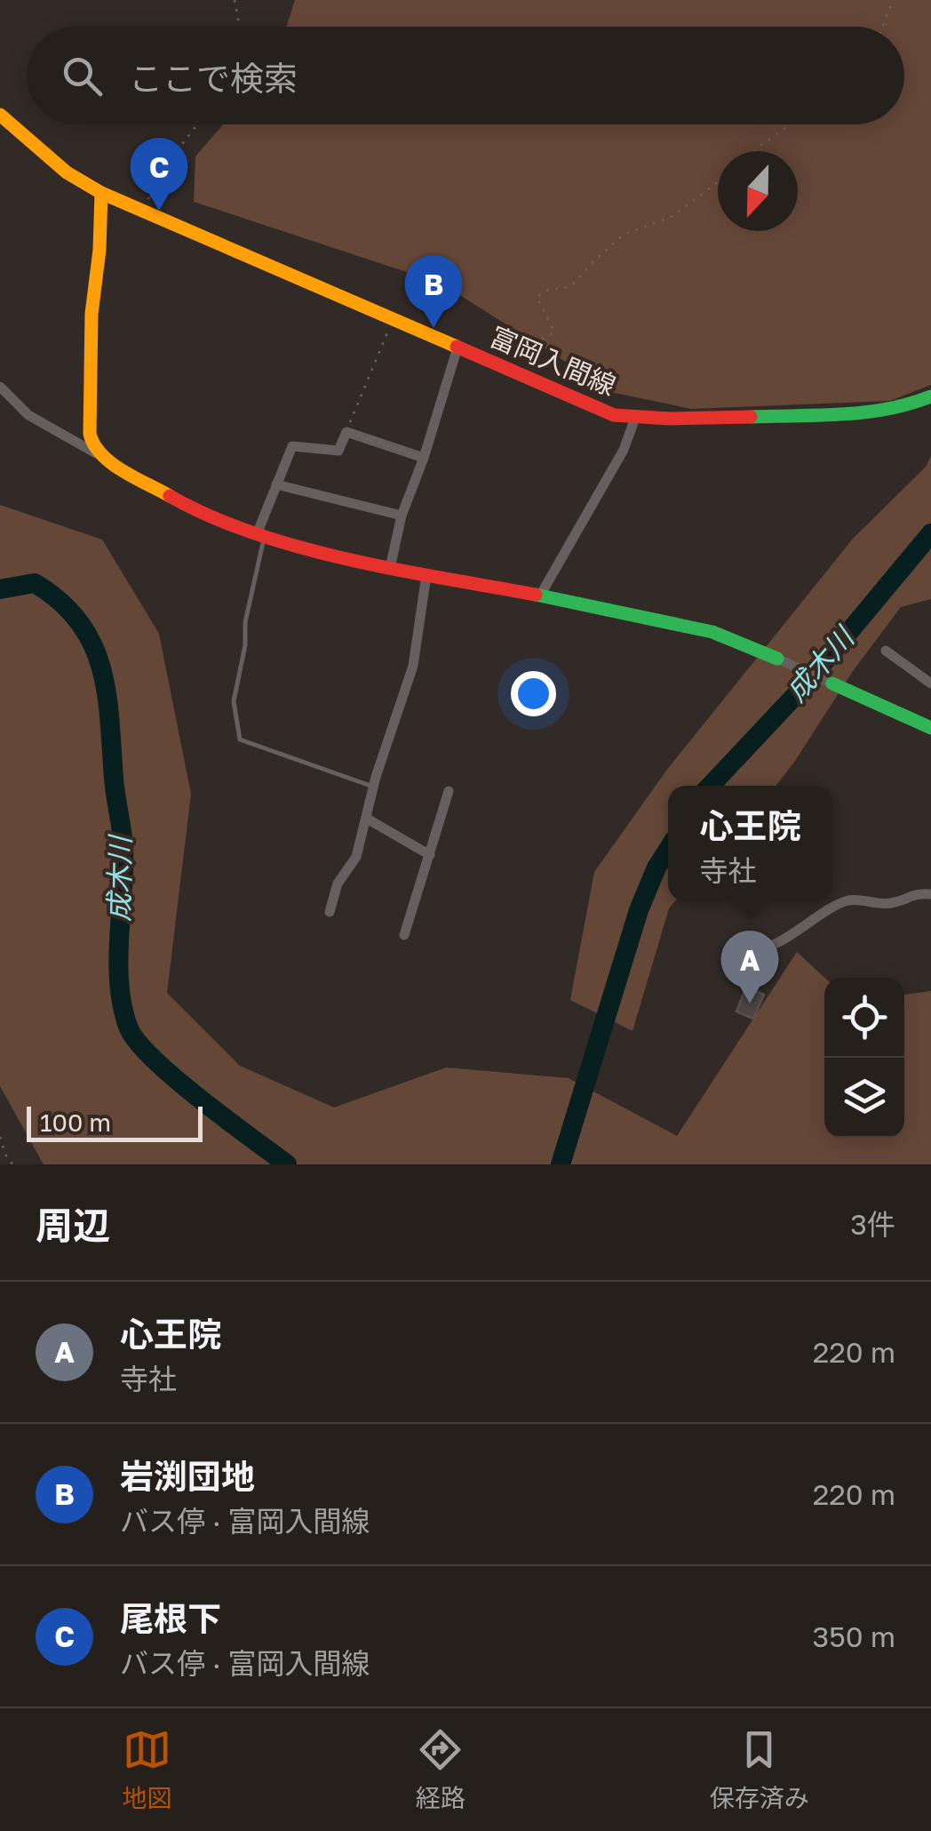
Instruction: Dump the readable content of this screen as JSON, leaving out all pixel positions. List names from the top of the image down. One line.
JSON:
{"streets":{"street":["富岡入間線"]},"water":["成木川"],"scale_bar":"100 m","north":"bottom","page":{"search":"ここで検索","pins":["C","B","A"],"popup":["心王院","寺社"],"scale":"100 m","heading":["周辺","3件"],"list":[{"mark":"A","name":"心王院","note":"寺社","value":"220 m"},{"mark":"B","name":"岩渕団地","note":"バス停 · 富岡入間線","value":"220 m"},{"mark":"C","name":"尾根下","note":"バス停 · 富岡入間線","value":"350 m"}],"nav":["地図","経路","保存済み"]}}
